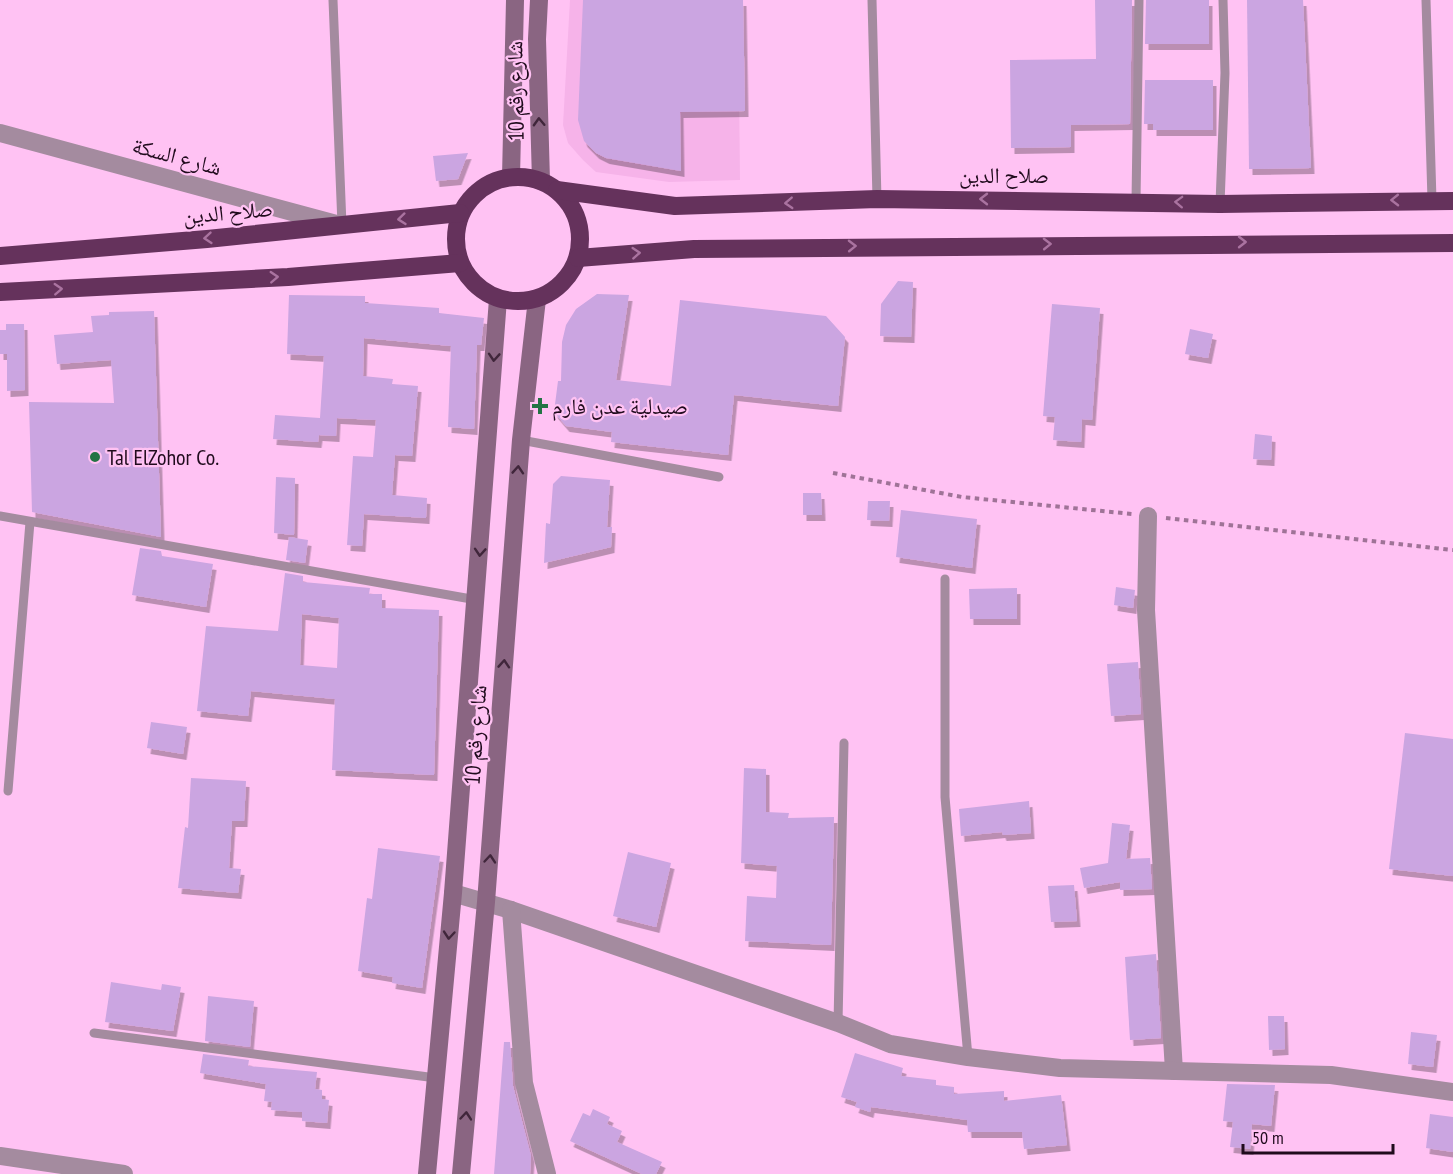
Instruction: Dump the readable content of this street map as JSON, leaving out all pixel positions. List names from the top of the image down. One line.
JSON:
{"streets":{"highway":["صلاح الدين"],"main road":["شارع رقم 10"],"street":["شارع السكة"]},"crossings":[["شارع رقم 10","صلاح الدين"],["شارع السكة","صلاح الدين"]],"places":{"health":["صيدلية عدن فارم"],"other":["Tal ElZohor Co."]},"scale_bar":"50 m"}
